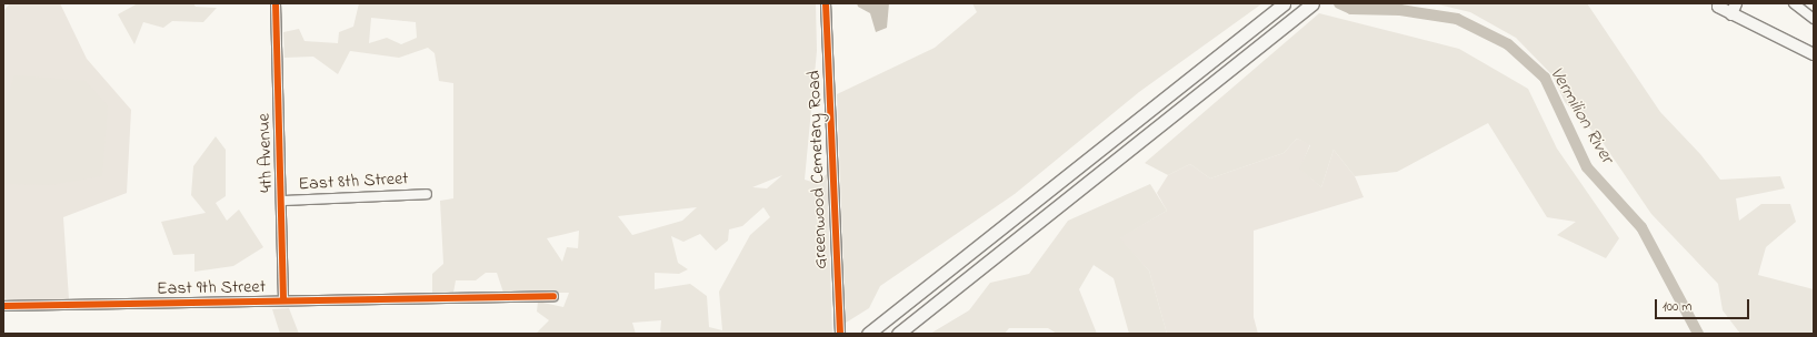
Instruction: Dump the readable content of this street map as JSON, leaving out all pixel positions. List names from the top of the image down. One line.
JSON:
{"streets":{"street":["4th Avenue","Greenwood Cemetary Road","East 8th Street","East 9th Street"]},"crossings":[["4th Avenue","East 8th Street"],["4th Avenue","East 9th Street"]],"water":["Vermilion River"],"scale_bar":"100 m"}
